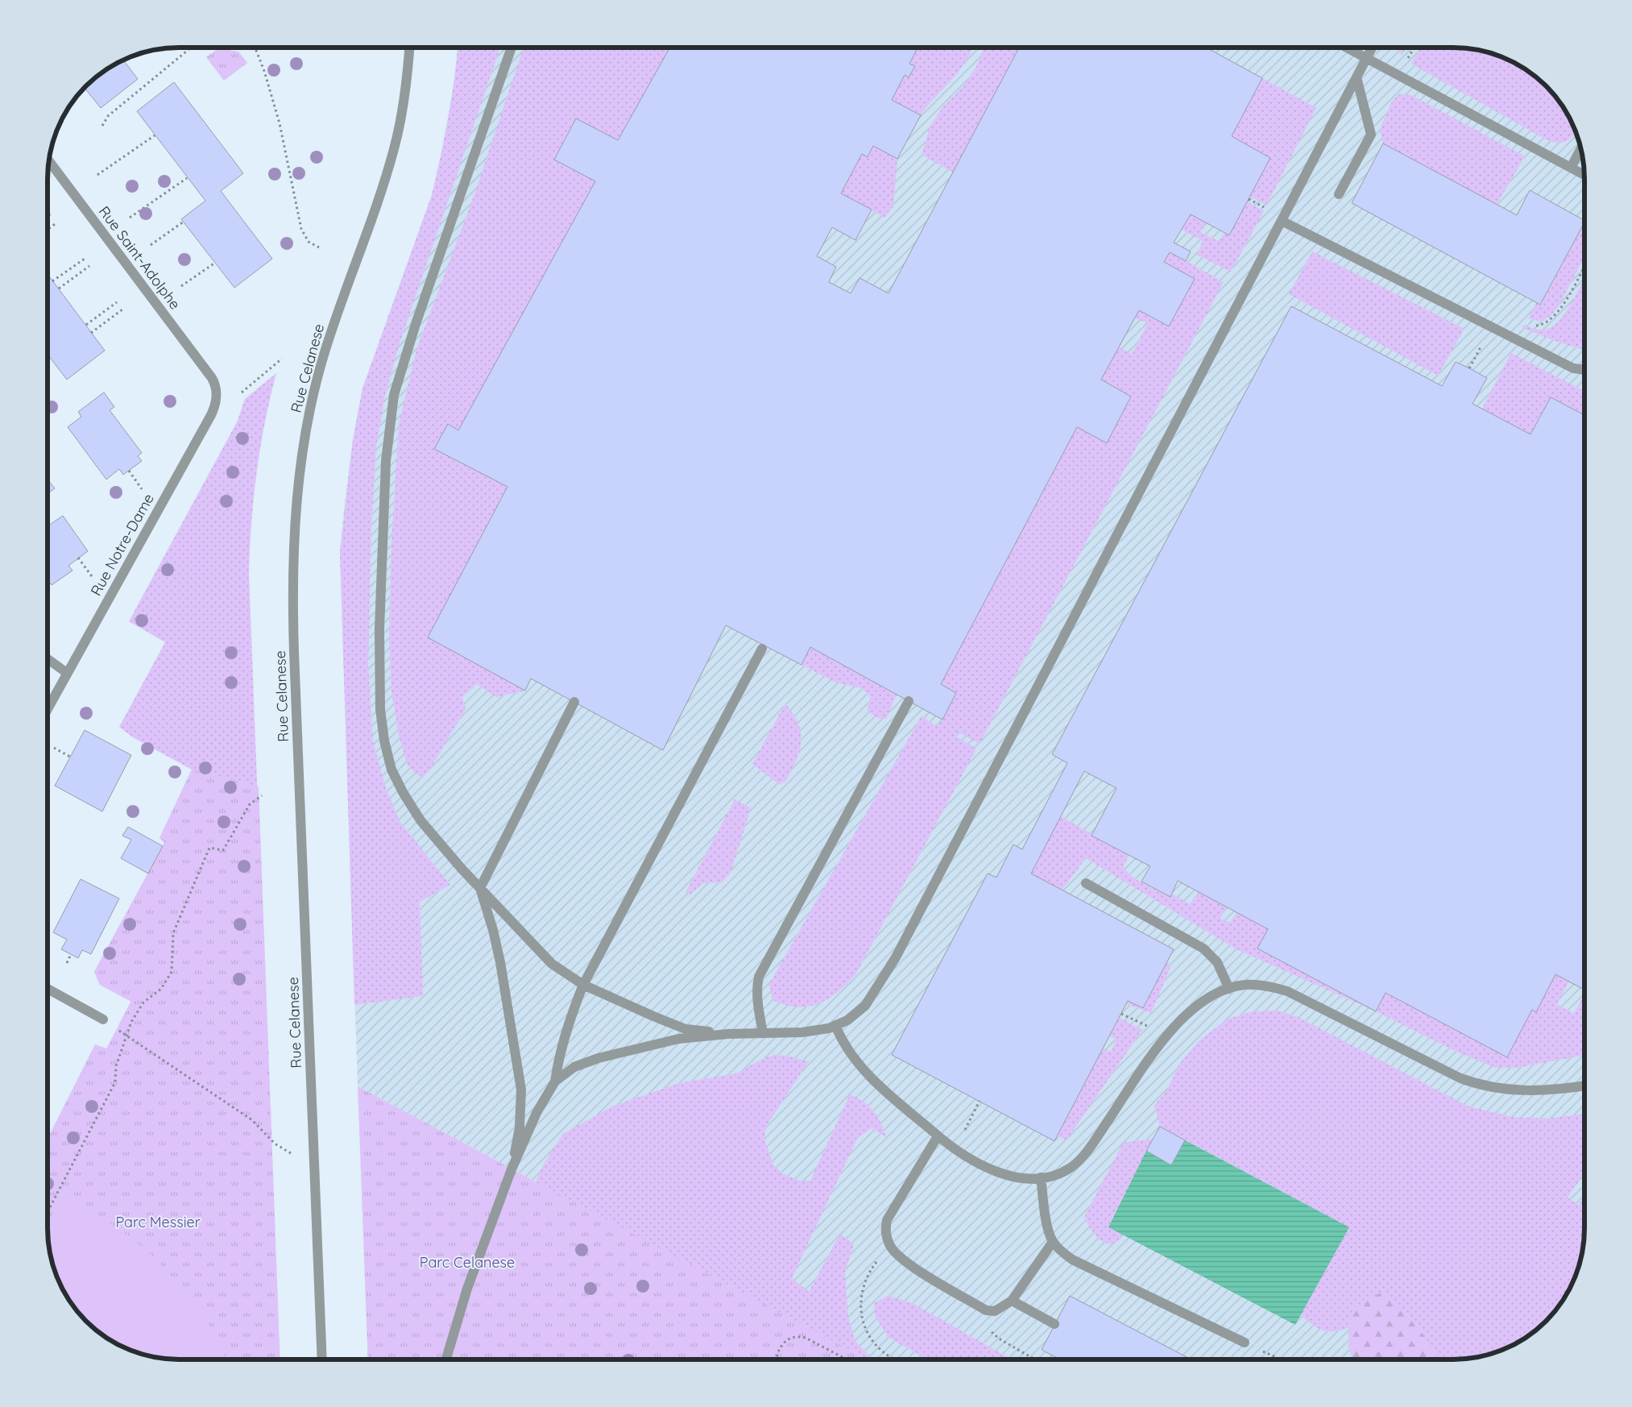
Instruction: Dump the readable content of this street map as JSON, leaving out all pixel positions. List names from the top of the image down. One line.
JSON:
{"streets":{"street":["Rue Saint-Adolphe","Rue Celanese","Rue Notre-Dame"]},"crossings":[["Rue Saint-Adolphe","Rue Notre-Dame"]],"parks":["Parc Messier","Parc Celanese"]}
